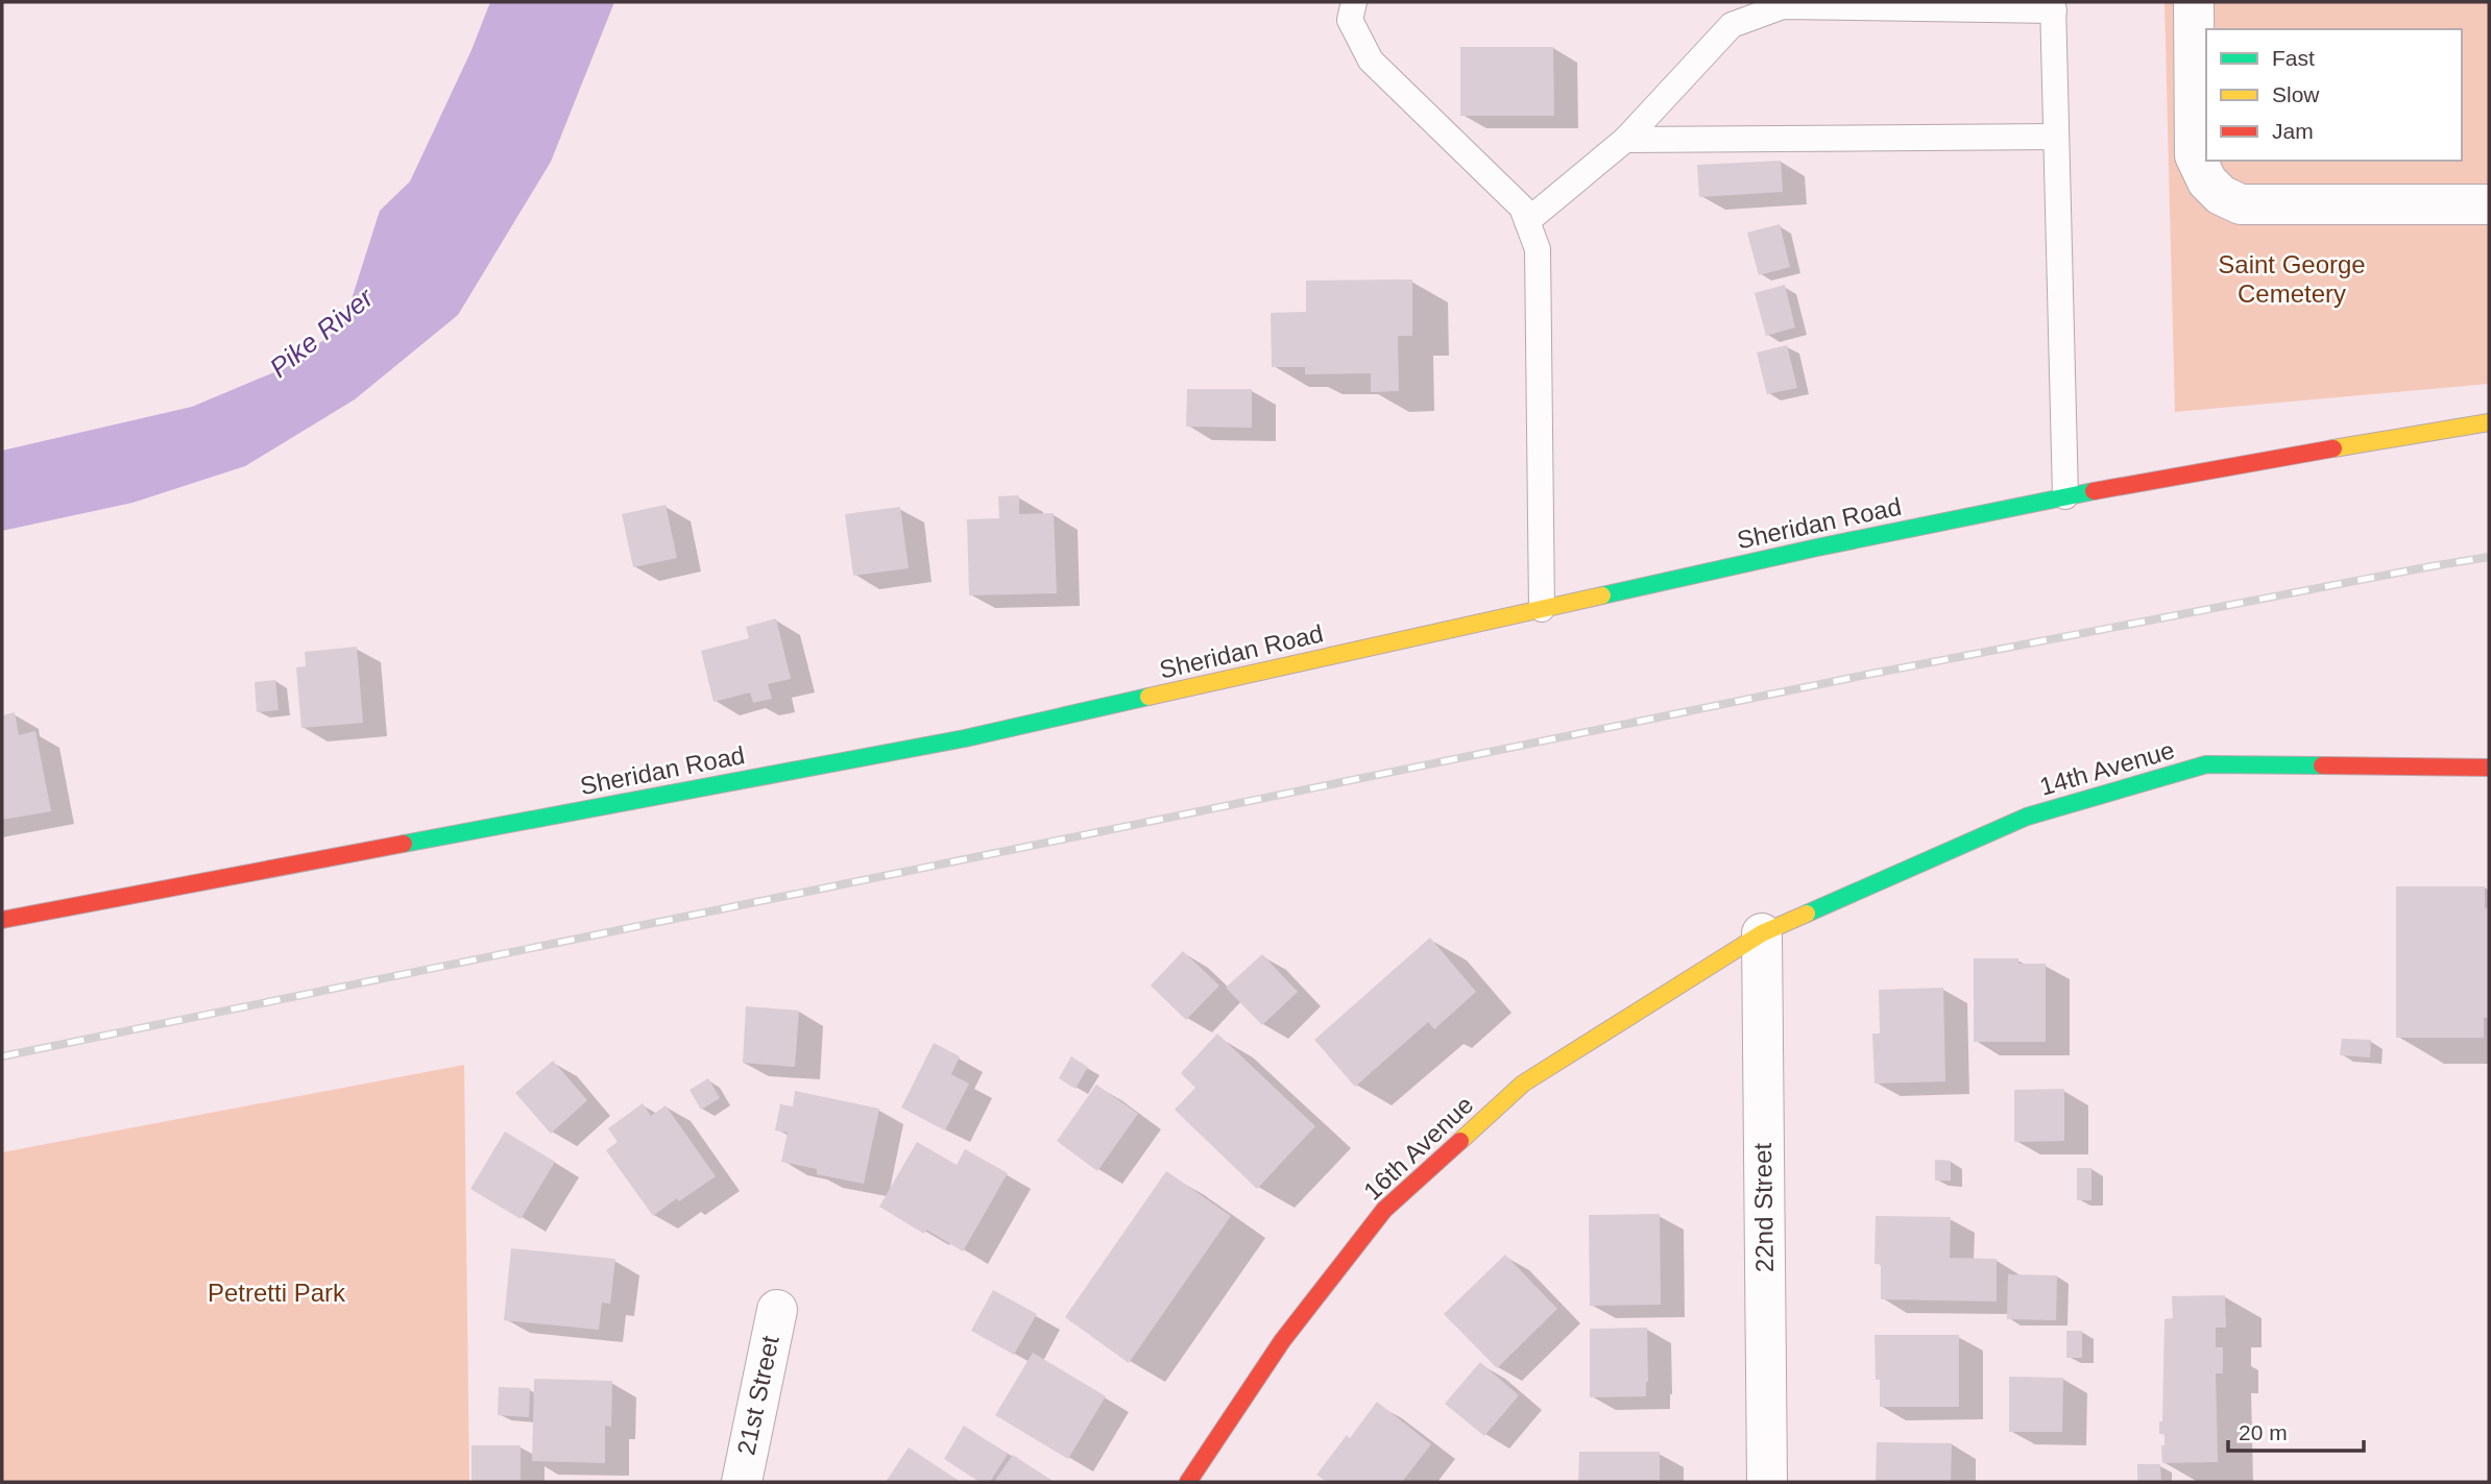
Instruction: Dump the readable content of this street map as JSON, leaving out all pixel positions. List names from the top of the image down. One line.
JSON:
{"streets":{"street":["Sheridan Road","14th Avenue","16th Avenue","22nd Street","21st Street"]},"crossings":[["14th Avenue","16th Avenue"],["14th Avenue","22nd Street"],["16th Avenue","22nd Street"]],"water":["Pike River"],"parks":["Saint George Cemetery","Petretti Park"],"legend":["Fast","Slow","Jam"],"scale_bar":"20 m"}
